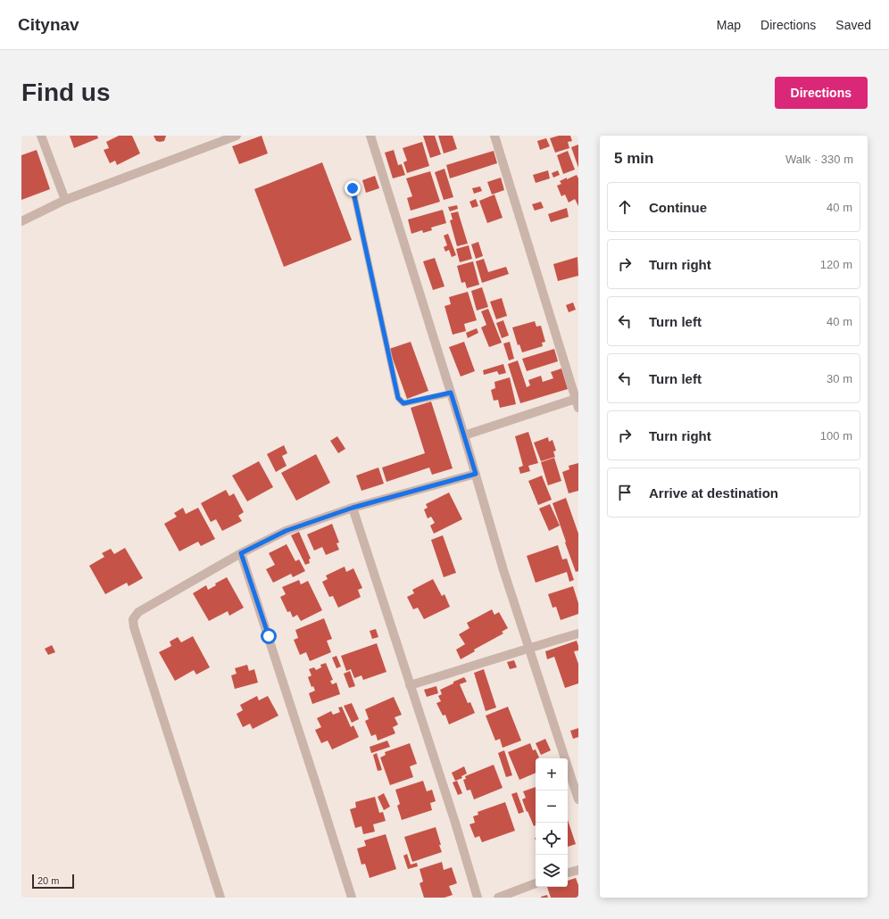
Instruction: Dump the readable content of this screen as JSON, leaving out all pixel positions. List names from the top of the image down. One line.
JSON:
{"scale_bar":"20 m","page":{"header":"Citynav","nav":["Map","Directions","Saved"],"buttons":"Directions","title":"Find us","heading":["5 min","Walk · 330 m"],"list":[["Continue","40 m"],["Turn right","120 m"],["Turn left","40 m"],["Turn left","30 m"],["Turn right","100 m"],"Arrive at destination"],"map_buttons":["+","−"],"scale":"20 m"}}
